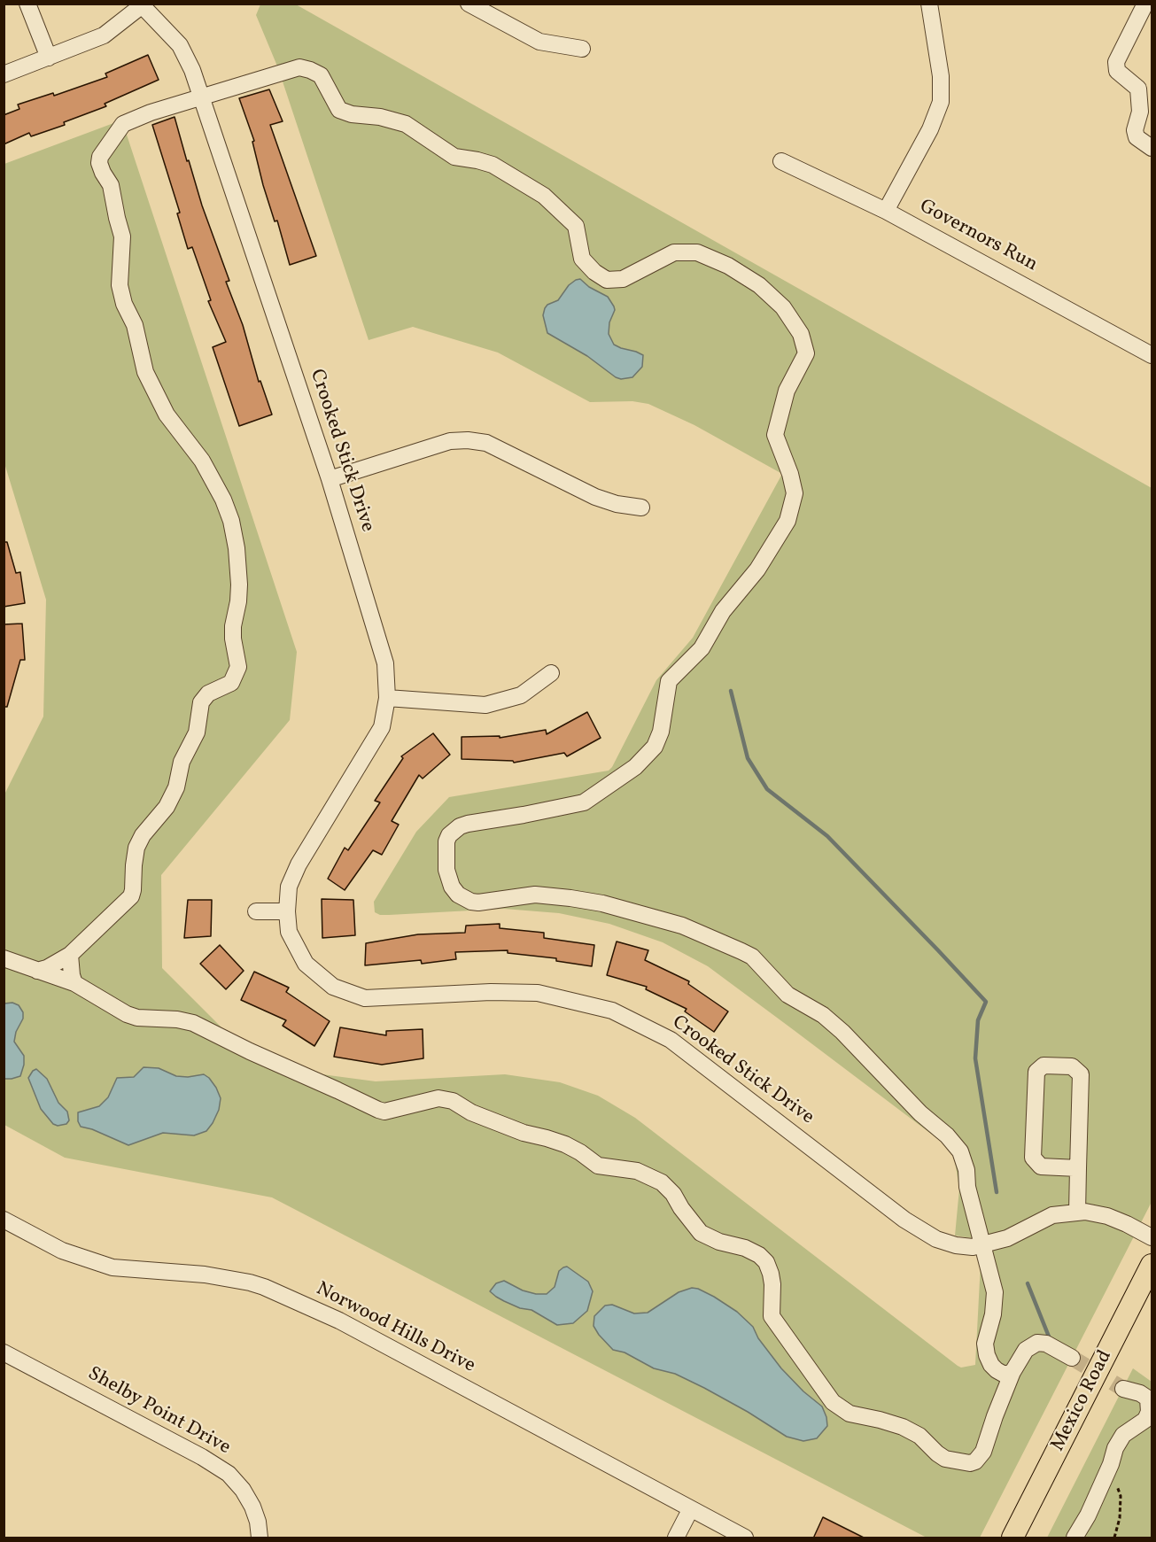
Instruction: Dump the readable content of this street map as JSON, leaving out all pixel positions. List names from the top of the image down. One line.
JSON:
{"streets":{"main road":["Mexico Road"],"street":["Governors Run","Crooked Stick Drive","Norwood Hills Drive","Shelby Point Drive"]}}
